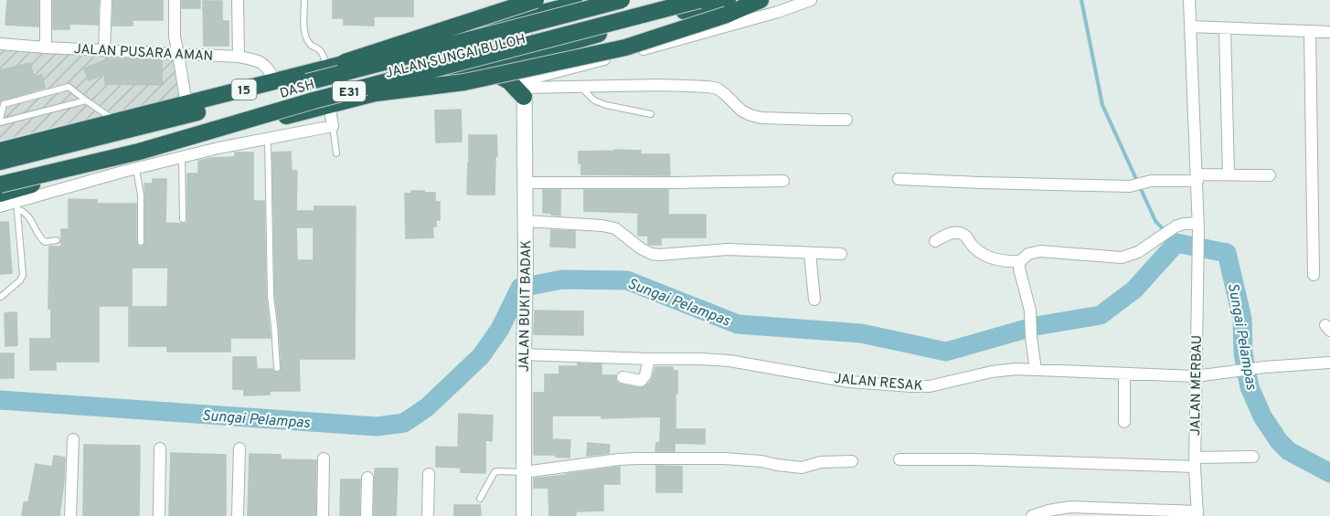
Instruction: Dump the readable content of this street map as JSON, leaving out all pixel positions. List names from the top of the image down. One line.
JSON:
{"streets":{"highway":["JALAN SUNGAI BULOH","DASH","15","E31"],"main road":["JALAN BUKIT BADAK"],"street":["JALAN PUSARA AMAN","JALAN RESAK","JALAN MERBAU"]},"crossings":[["JALAN PUSARA AMAN","JALAN SUNGAI BULOH"],["JALAN SUNGAI BULOH","DASH"],["JALAN SUNGAI BULOH","JALAN BUKIT BADAK"],["JALAN BUKIT BADAK","JALAN RESAK"],["JALAN RESAK","JALAN MERBAU"]],"water":["Sungai Pelampas"]}
